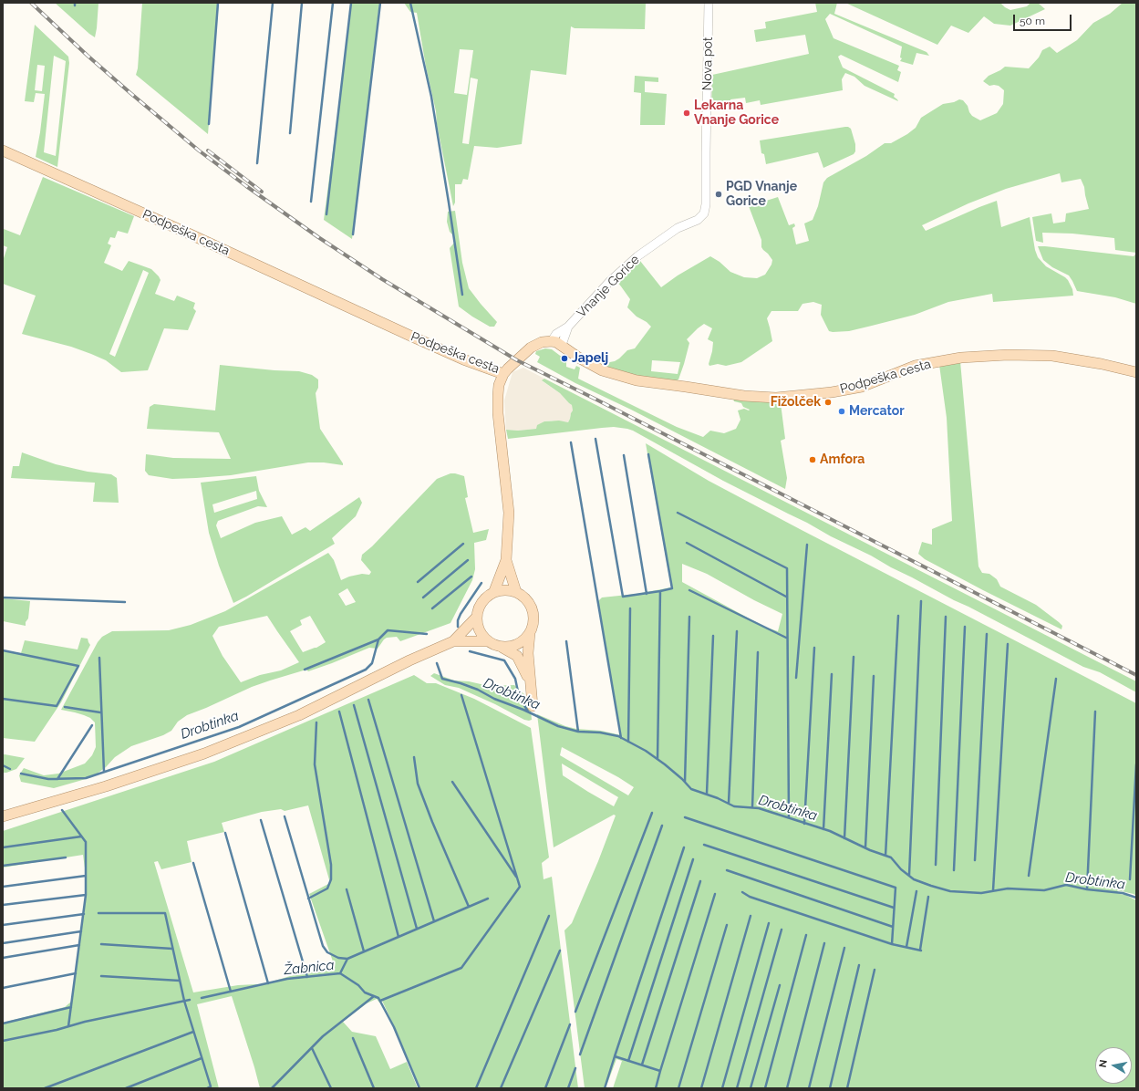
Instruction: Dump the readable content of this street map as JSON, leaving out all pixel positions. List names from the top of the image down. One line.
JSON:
{"streets":{"main road":["Podpeška cesta"],"street":["Nova pot","Vnanje Gorice"]},"crossings":[["Nova pot","Vnanje Gorice"],["Podpeška cesta","Vnanje Gorice"]],"water":["Drobtinka","Žabnica"],"places":["Lekarna Vnanje Gorice","PGD Vnanje Gorice","Japelj","Fižolček","Mercator","Amfora"],"scale_bar":"50 m","north":"left"}
